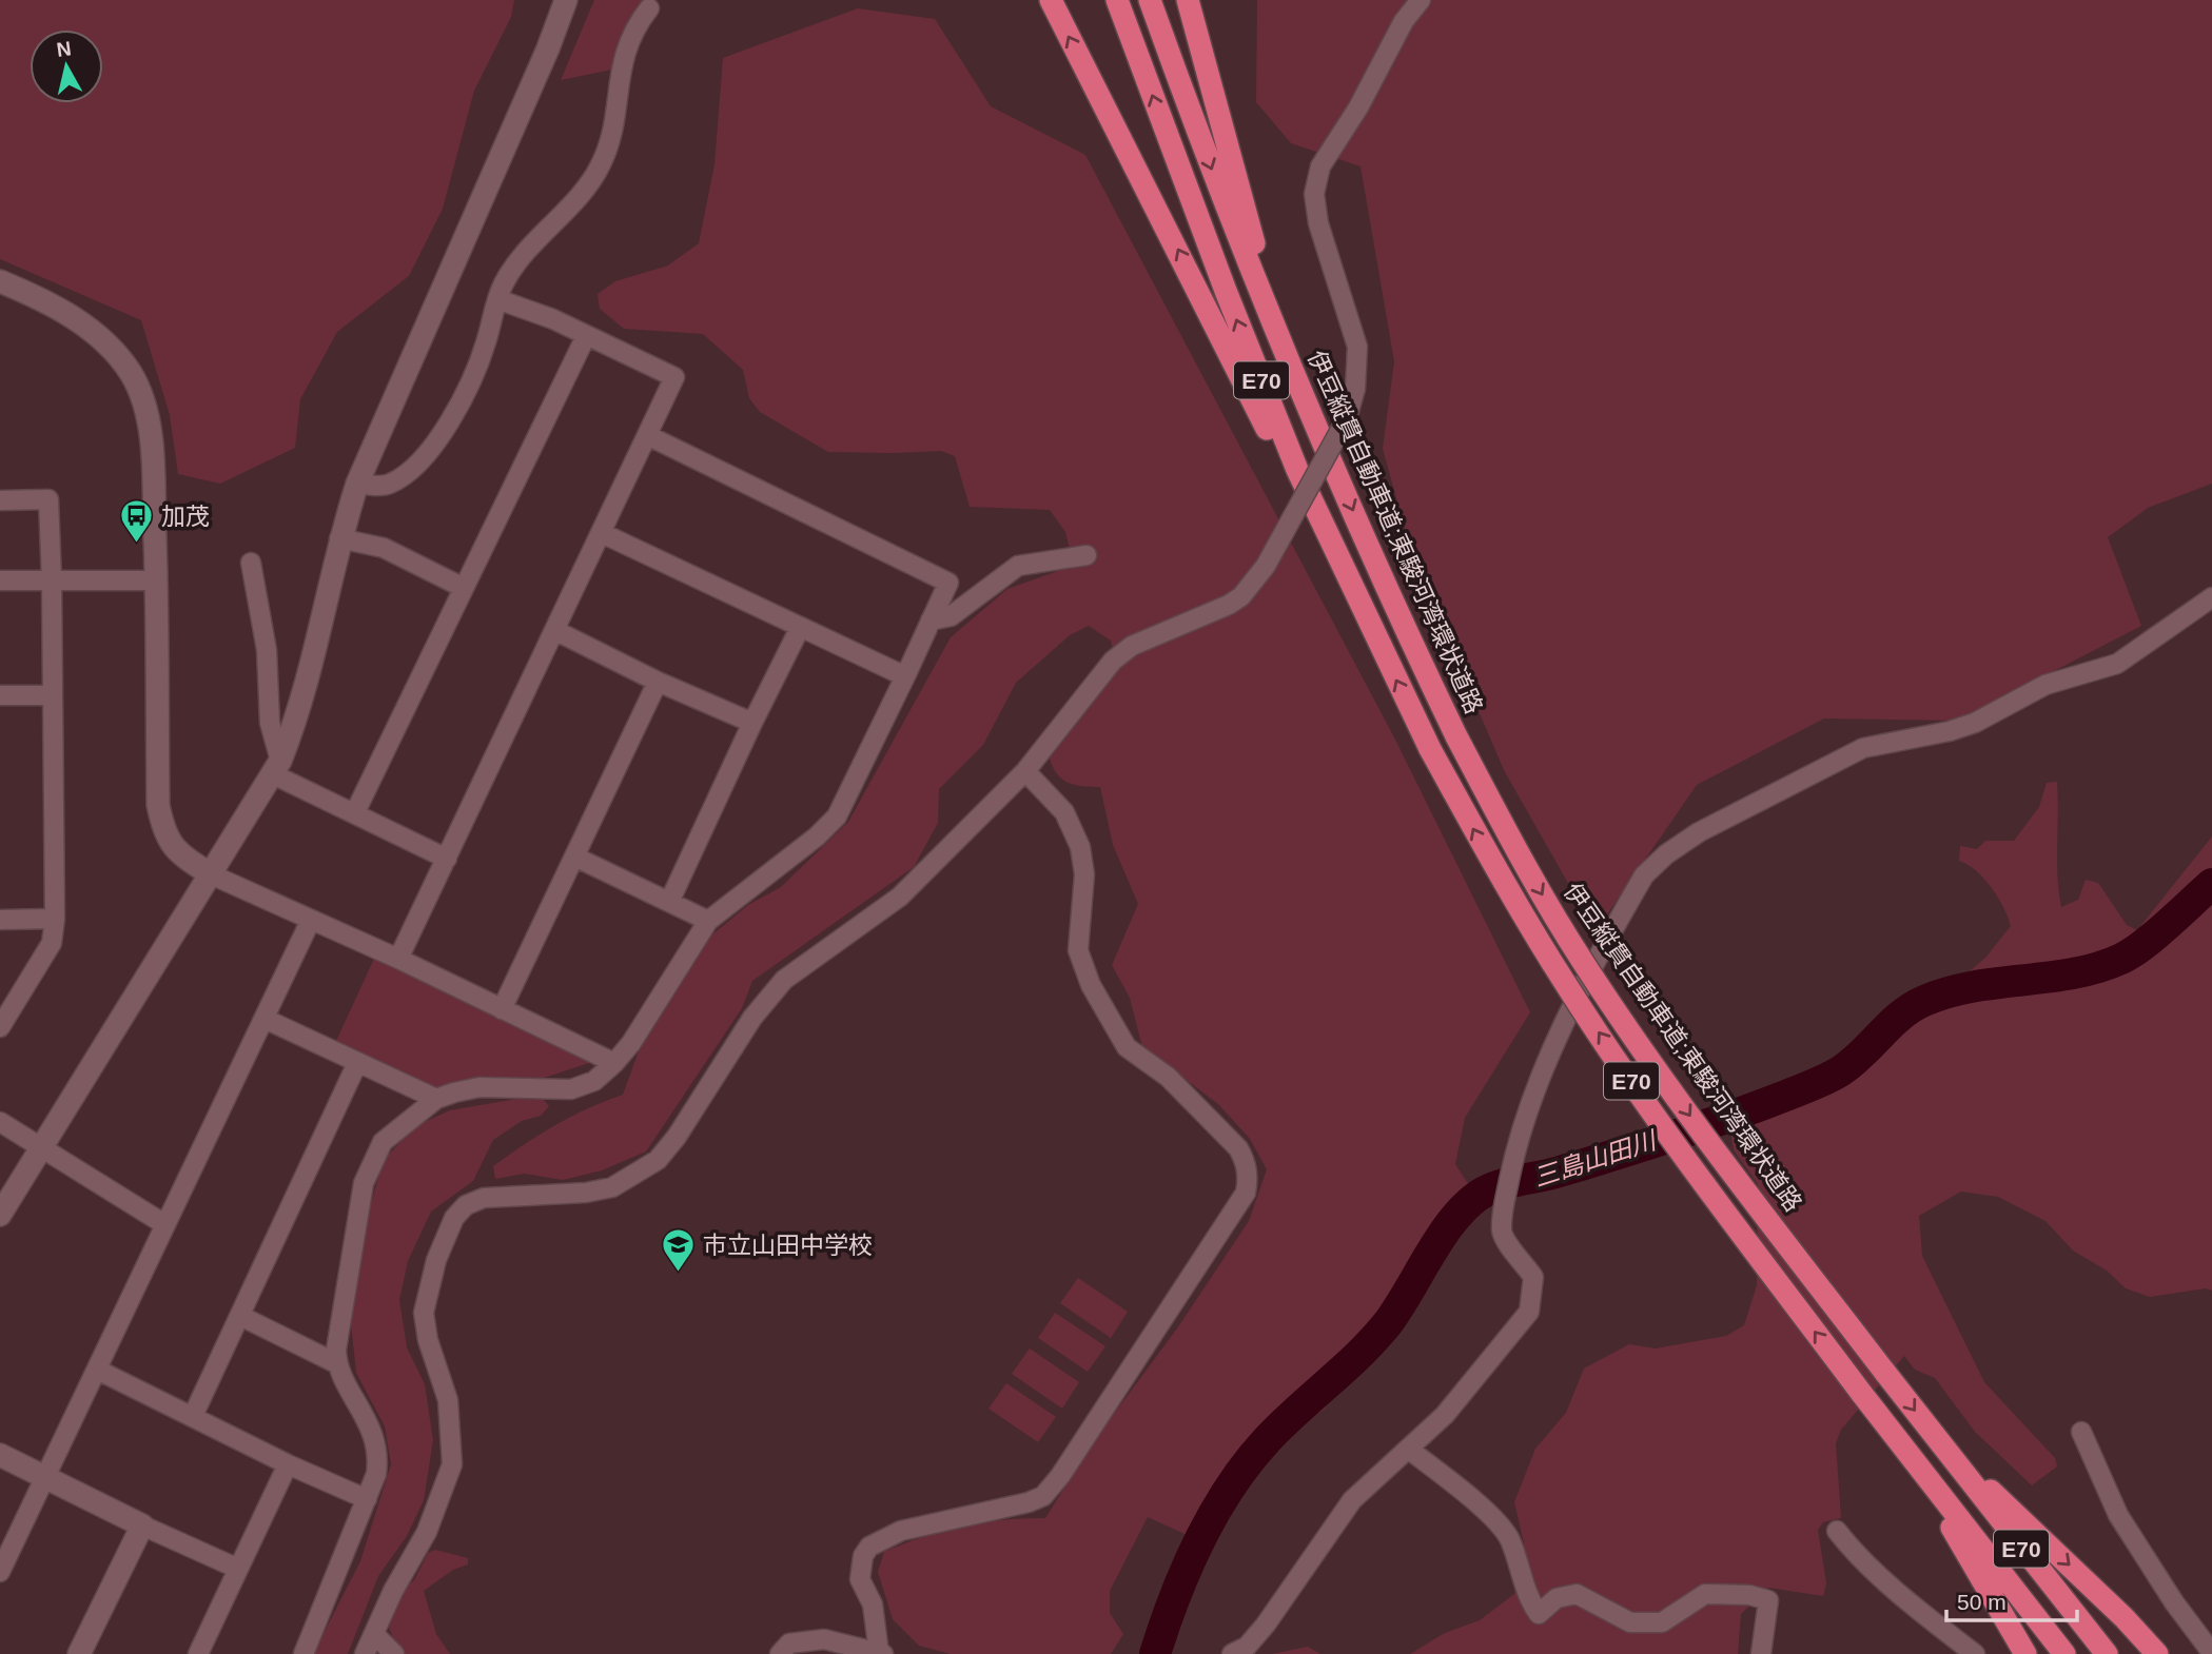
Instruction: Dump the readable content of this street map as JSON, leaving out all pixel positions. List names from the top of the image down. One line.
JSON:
{"streets":{"highway":["E70","伊豆縦貫自動車道;東駿河湾環状道路"]},"water":["三島山田川"],"places":{"bus stop":["加茂"],"school or university":["市立山田中学校"]},"scale_bar":"50 m","north":"top"}
